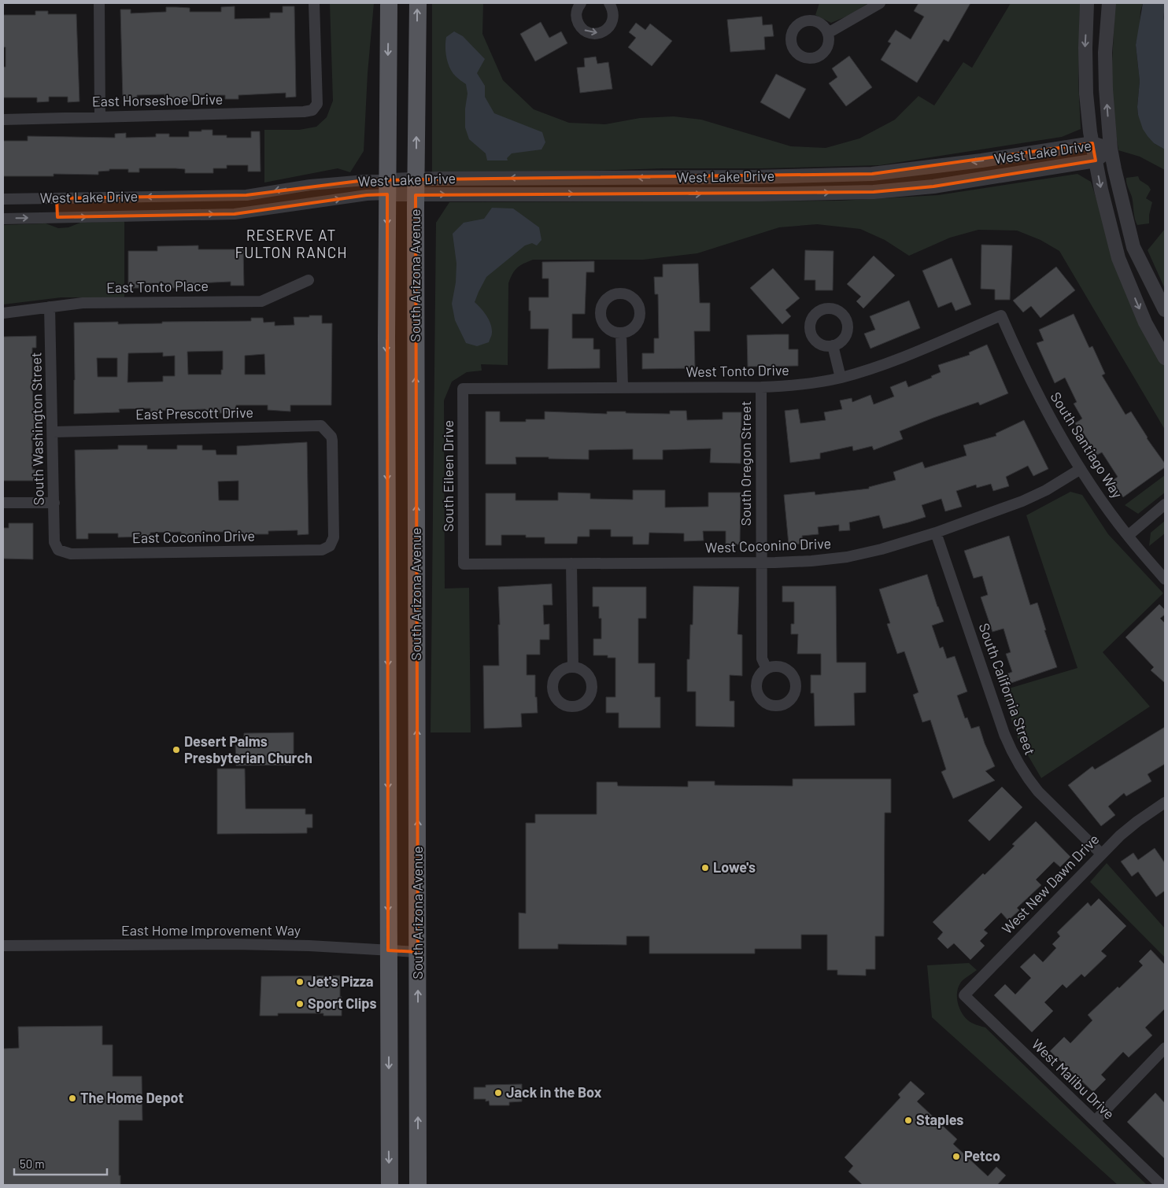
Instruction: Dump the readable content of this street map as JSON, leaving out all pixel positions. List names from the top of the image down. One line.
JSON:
{"streets":{"main road":["South Arizona Avenue"],"street":["East Horseshoe Drive","West Lake Drive","East Tonto Place","West Tonto Drive","East Prescott Drive","South Washington Street","South Santiago Way","South Oregon Street","South Eileen Drive","East Coconino Drive","West Coconino Drive","South California Street","West New Dawn Drive","East Home Improvement Way","West Malibu Drive"]},"crossings":[["West Lake Drive","South Arizona Avenue"],["South Arizona Avenue","East Home Improvement Way"],["East Tonto Place","South Washington Street"],["West Tonto Drive","South Santiago Way"],["West Tonto Drive","South Oregon Street"],["West Tonto Drive","South Eileen Drive"],["East Prescott Drive","South Washington Street"],["East Prescott Drive","East Coconino Drive"],["South Washington Street","East Coconino Drive"],["South Santiago Way","West Coconino Drive"],["South Oregon Street","West Coconino Drive"],["South Eileen Drive","West Coconino Drive"],["West Coconino Drive","South California Street"],["South California Street","West New Dawn Drive"],["West New Dawn Drive","West Malibu Drive"]],"districts":["RESERVE AT FULTON RANCH"],"places":["Desert Palms Presbyterian Church","Lowe's","Jet's Pizza","Sport Clips","Jack in the Box","The Home Depot","Staples","Petco"],"scale_bar":"50 m"}
